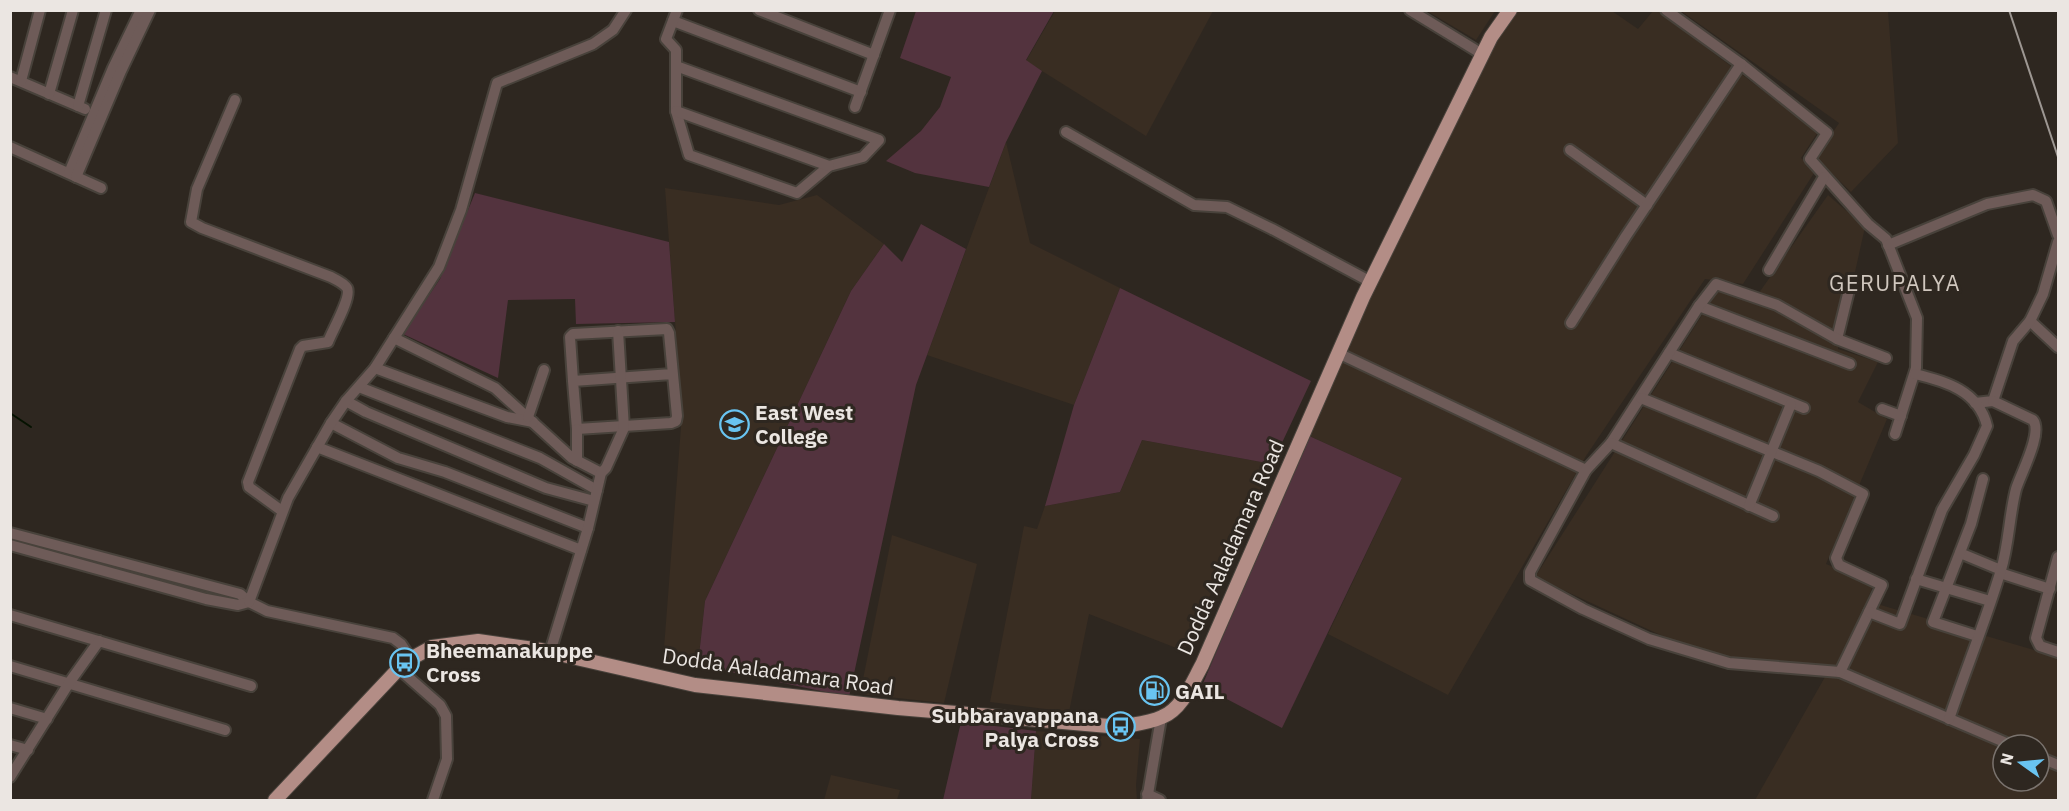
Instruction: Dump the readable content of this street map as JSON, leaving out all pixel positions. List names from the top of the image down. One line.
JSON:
{"streets":{"main road":["Dodda Aaladamara Road"]},"districts":["GERUPALYA"],"places":{"school or university":["East West College"],"bus stop":["Bheemanakuppe Cross","Subbarayappana Palya Cross"],"fuel station":["GAIL"]},"north":"left"}
